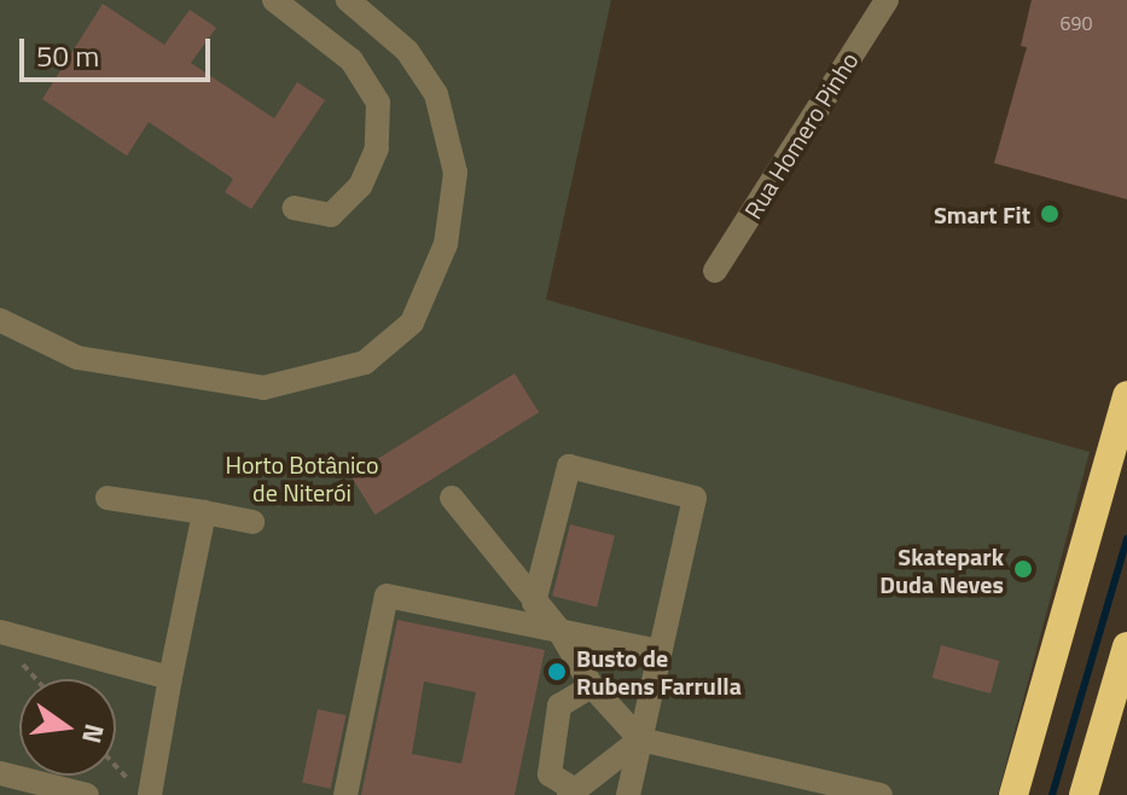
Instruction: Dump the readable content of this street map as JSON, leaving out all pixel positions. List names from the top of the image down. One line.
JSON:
{"streets":{"street":["Rua Homero Pinho"]},"parks":["Horto Botânico de Niterói"],"places":["Smart Fit","Skatepark Duda Neves","Busto de Rubens Farrulla"],"house_numbers":["690"],"scale_bar":"50 m","north":"right"}
